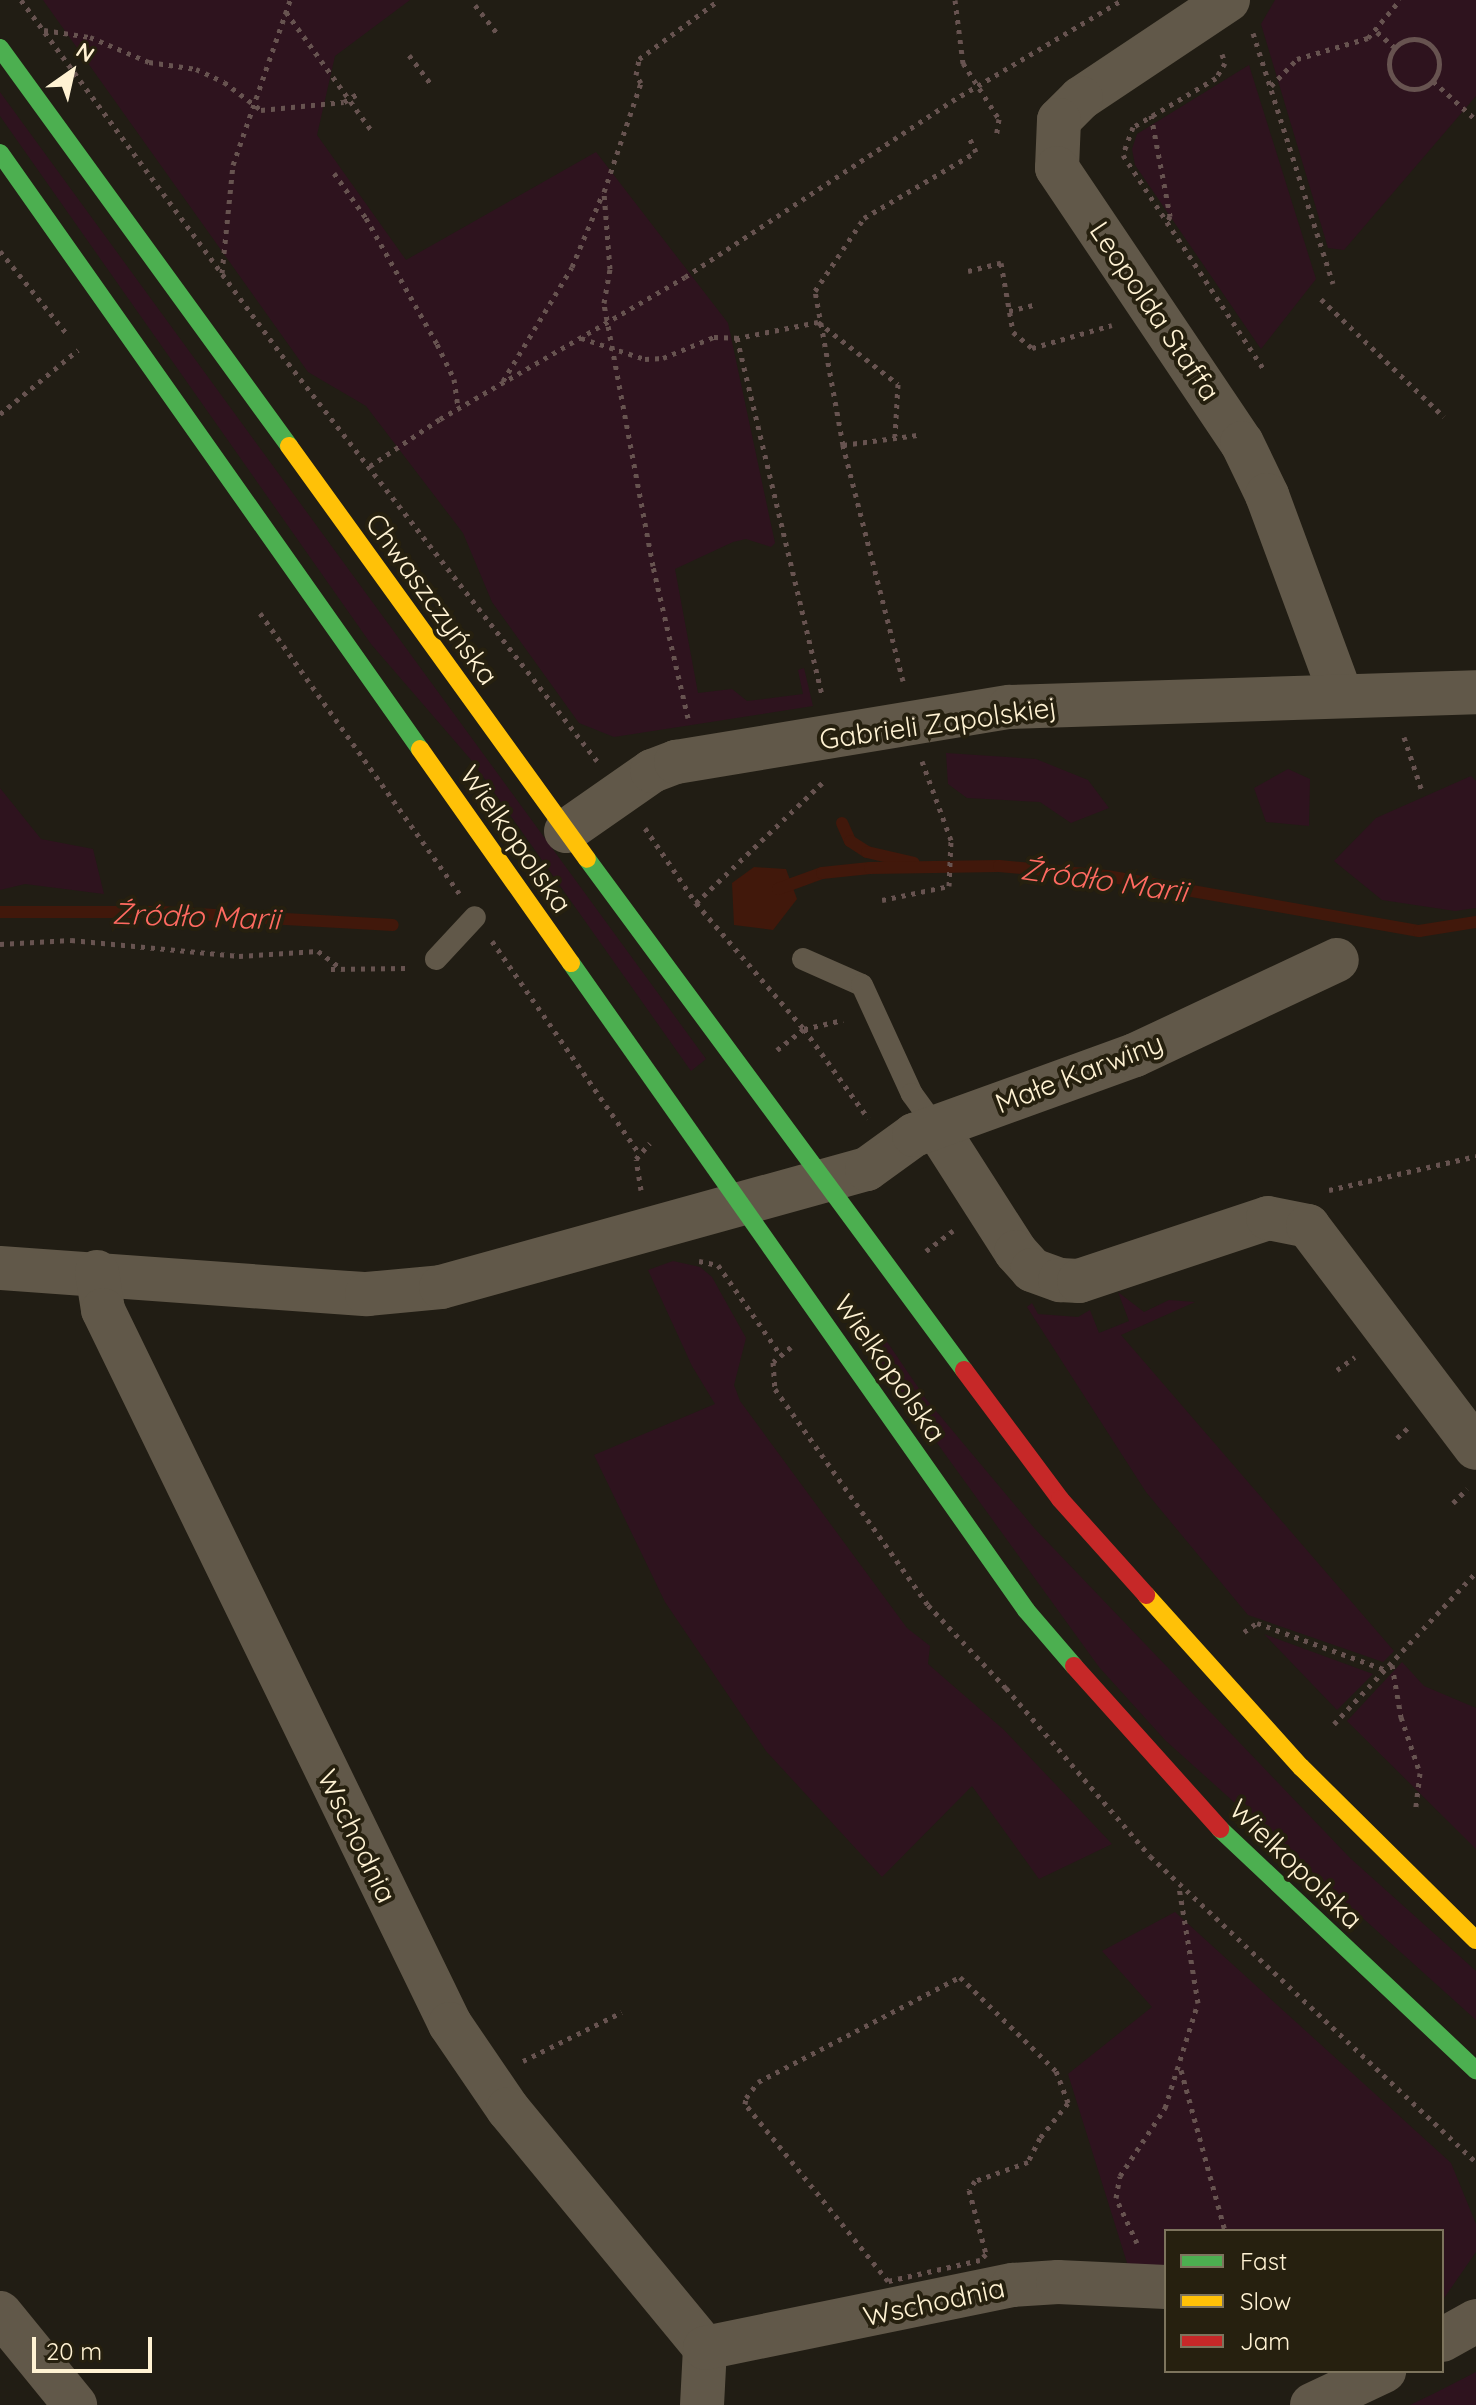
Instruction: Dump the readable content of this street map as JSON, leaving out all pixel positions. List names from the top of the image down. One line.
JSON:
{"streets":{"main road":["Chwaszczyńska","Wielkopolska"],"street":["Leopolda Staffa","Gabrieli Zapolskiej","Małe Karwiny","Wschodnia"]},"crossings":[["Leopolda Staffa","Gabrieli Zapolskiej"],["Chwaszczyńska","Gabrieli Zapolskiej"],["Chwaszczyńska","Wielkopolska"],["Chwaszczyńska","Małe Karwiny"],["Wielkopolska","Małe Karwiny"]],"water":["Źródło Marii"],"legend":["Fast","Slow","Jam"],"scale_bar":"20 m","north":"top right"}
